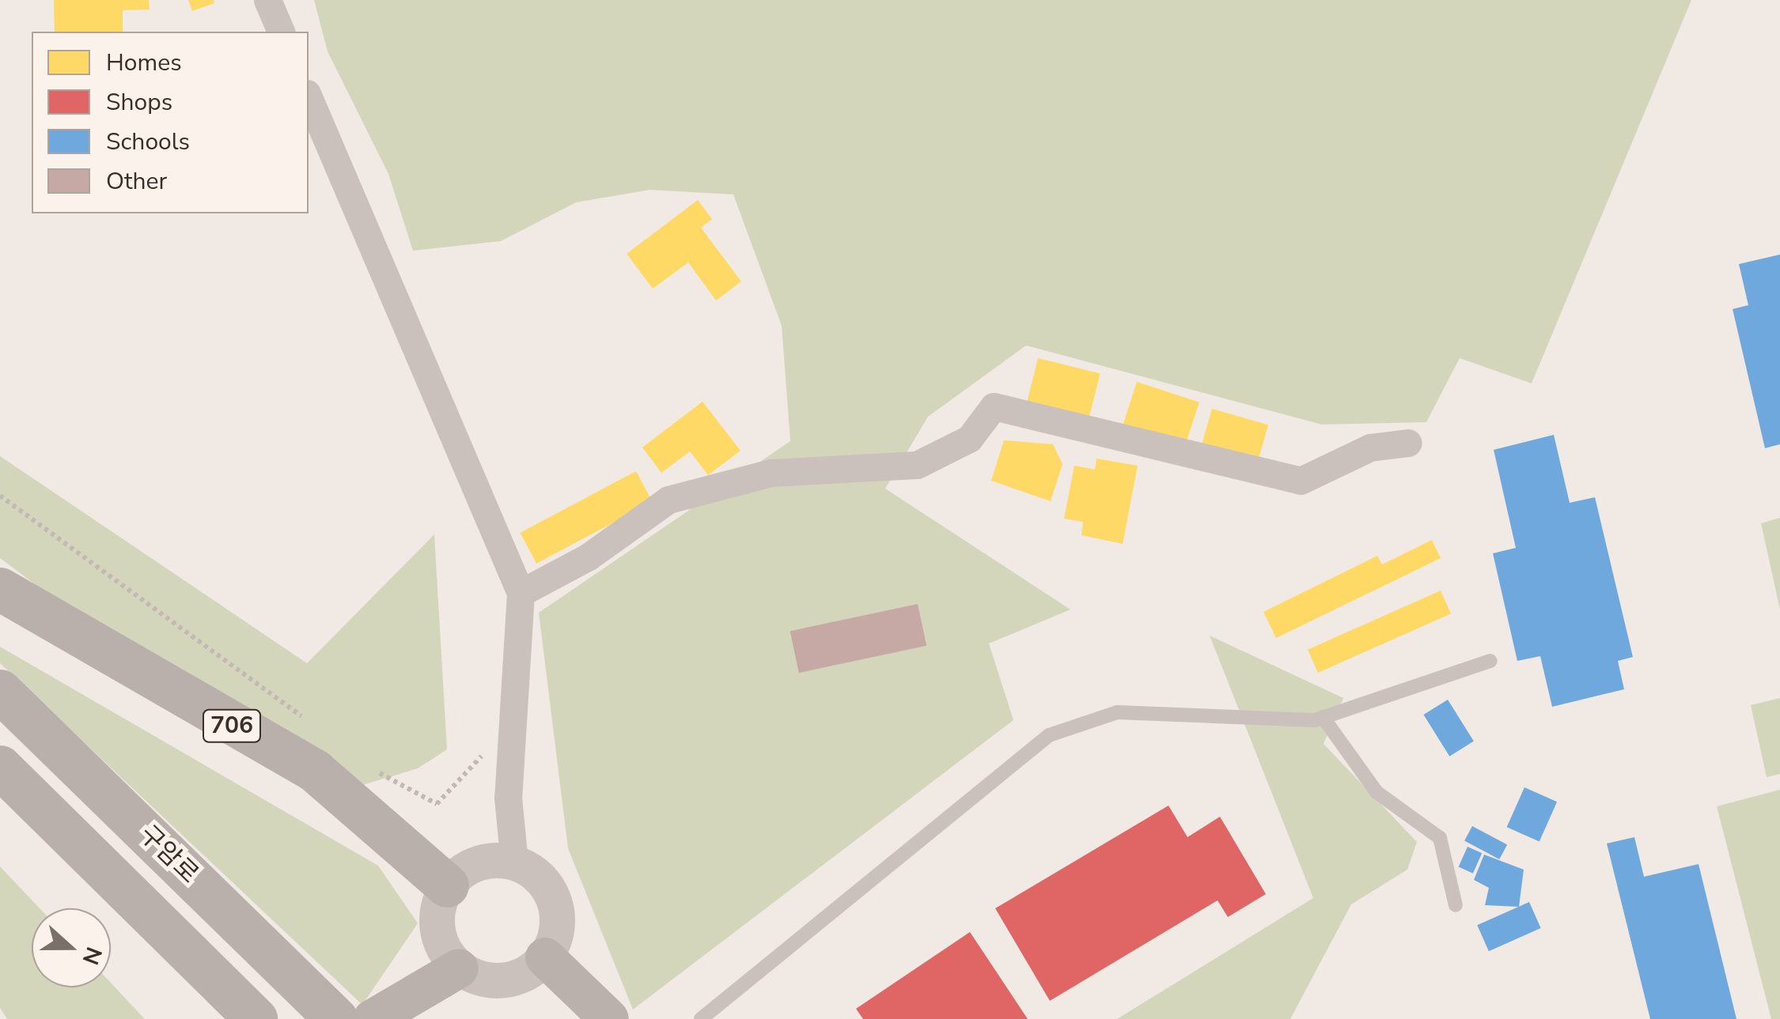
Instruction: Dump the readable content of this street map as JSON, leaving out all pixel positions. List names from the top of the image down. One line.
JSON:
{"streets":{"main road":["706","구암로"]},"legend":["Homes","Shops","Schools","Other"],"north":"right"}
